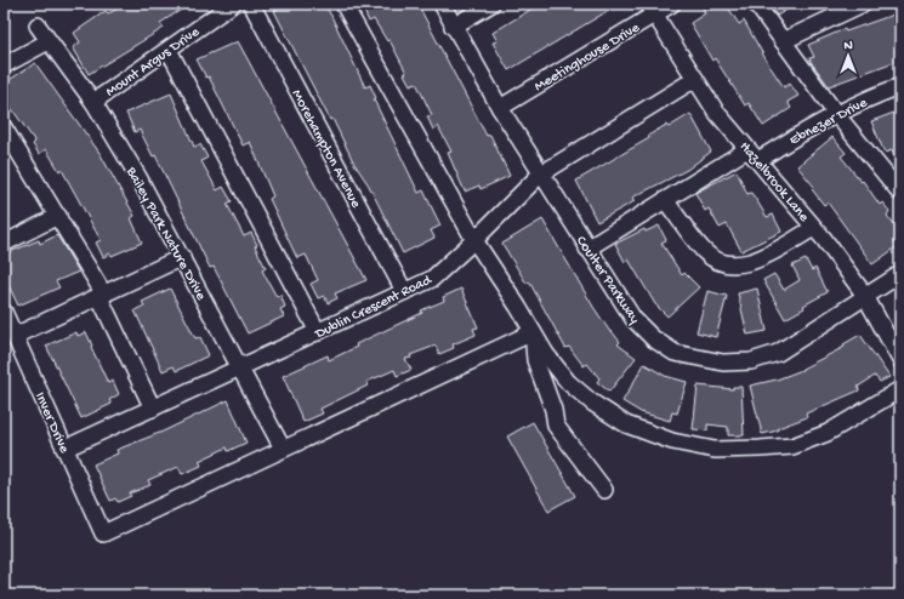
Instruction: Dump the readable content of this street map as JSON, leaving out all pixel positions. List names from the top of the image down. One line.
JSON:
{"streets":{"street":["Meetinghouse Drive","Mount Argus Drive","Ebnezer Drive","Morehampton Avenue","Hazelbrook Lane","Bailey Park Nature Drive","Coulter Parkway","Dublin Crescent Road","Inver Drive"]},"crossings":[["Meetinghouse Drive","Hazelbrook Lane"],["Meetinghouse Drive","Coulter Parkway"],["Mount Argus Drive","Bailey Park Nature Drive"],["Ebnezer Drive","Hazelbrook Lane"],["Ebnezer Drive","Coulter Parkway"],["Morehampton Avenue","Dublin Crescent Road"],["Hazelbrook Lane","Coulter Parkway"],["Hazelbrook Lane","Dublin Crescent Road"],["Bailey Park Nature Drive","Dublin Crescent Road"],["Bailey Park Nature Drive","Inver Drive"],["Coulter Parkway","Dublin Crescent Road"],["Dublin Crescent Road","Inver Drive"]],"north":"top"}
